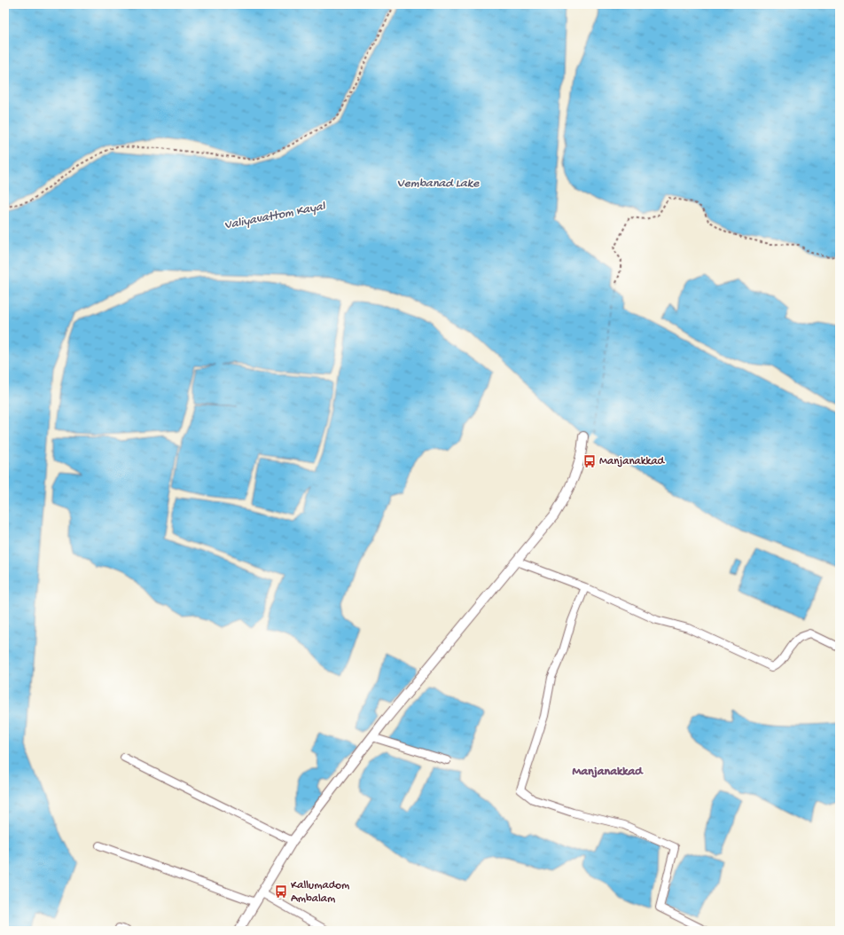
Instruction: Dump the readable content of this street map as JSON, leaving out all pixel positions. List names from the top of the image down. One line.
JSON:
{"districts":["Manjanakkad"],"water":["Vembanad Lake","Valiyavattom Kayal"],"places":{"bus stop":["Manjanakkad","Kallumadom Ambalam"]}}
